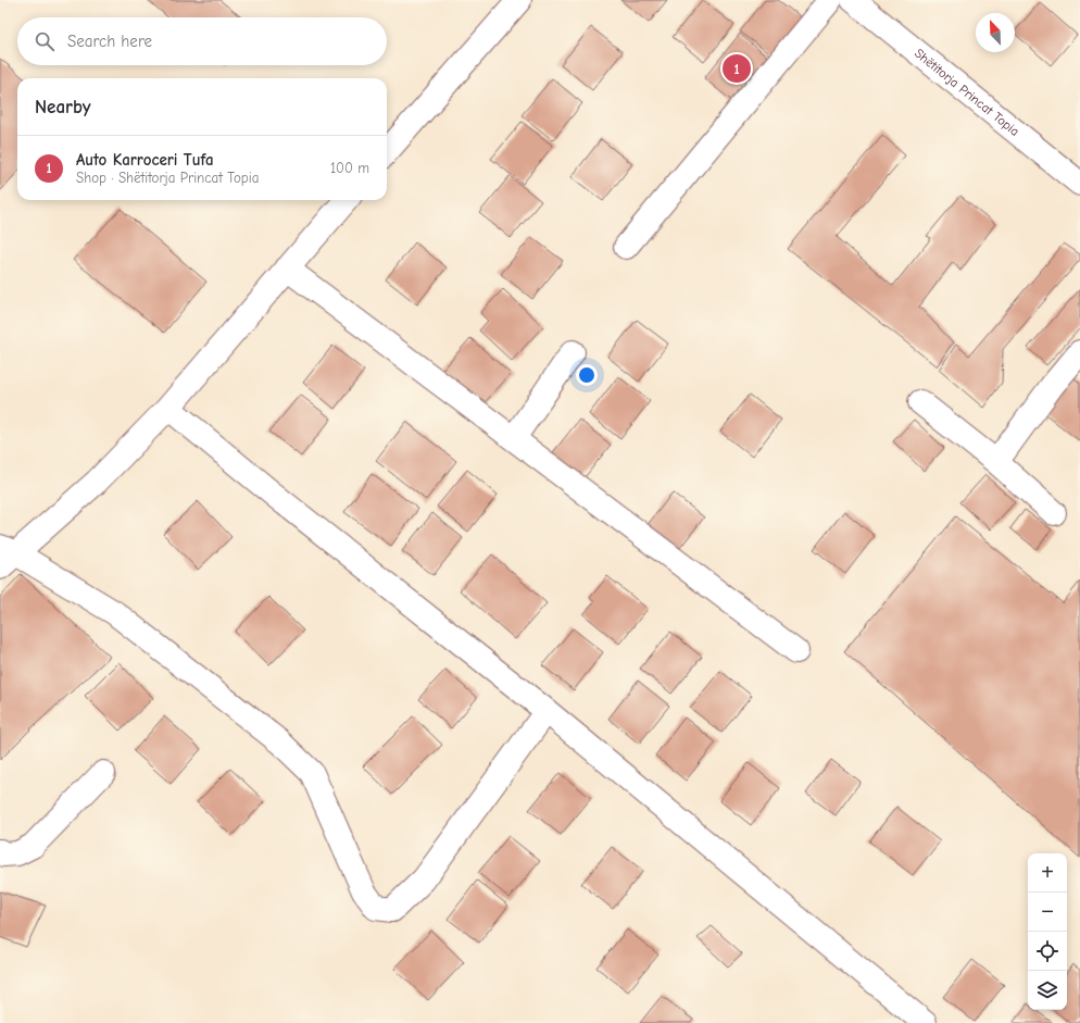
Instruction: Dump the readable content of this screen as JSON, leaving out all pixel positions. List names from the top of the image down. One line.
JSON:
{"streets":{"street":["Shëtitorja Princat Topia"]},"north":"top left","page":{"search":"Search here","pins":"1","heading":"Nearby","list":[{"mark":"1","name":"Auto Karroceri Tufa","note":"Shop · Shëtitorja Princat Topia","value":"100 m"}],"map_buttons":["+","−"]}}
